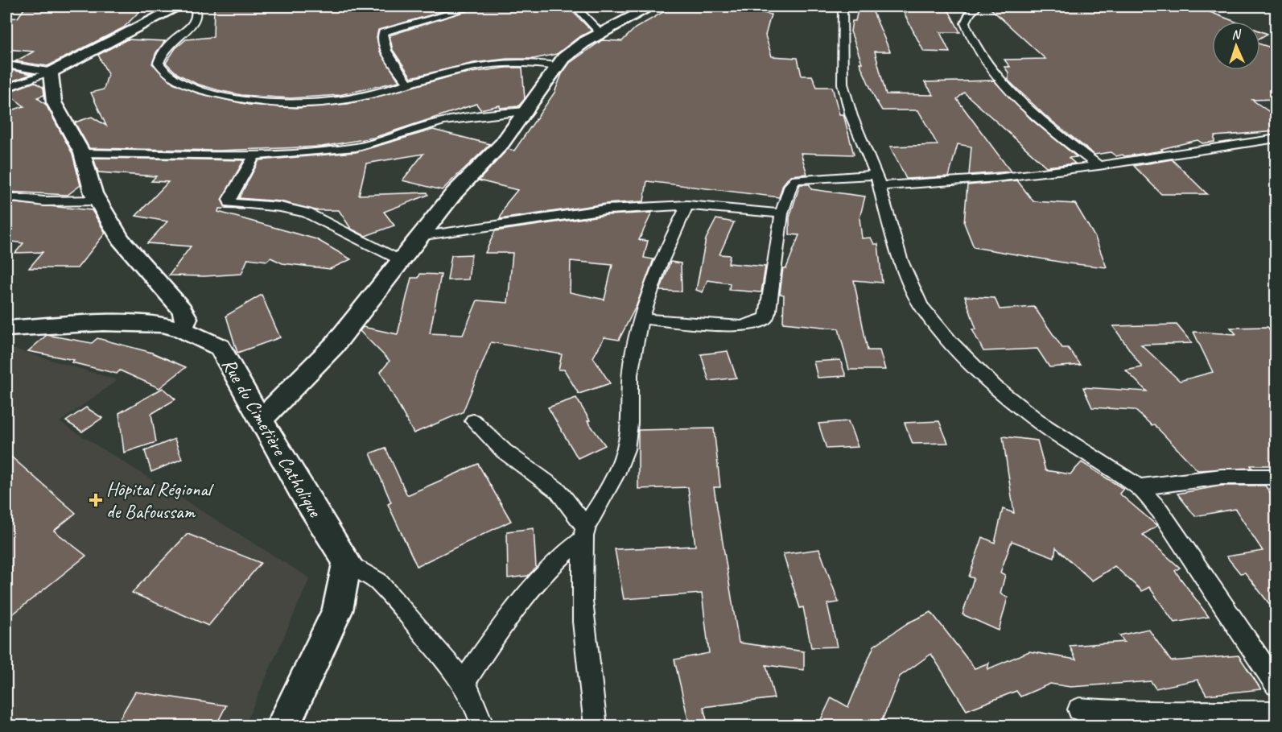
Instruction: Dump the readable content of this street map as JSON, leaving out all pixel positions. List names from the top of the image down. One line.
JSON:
{"streets":{"street":["Rue du Cimetière Catholique"]},"places":{"health":["Hôpital Régional de Bafoussam"]},"north":"top"}
